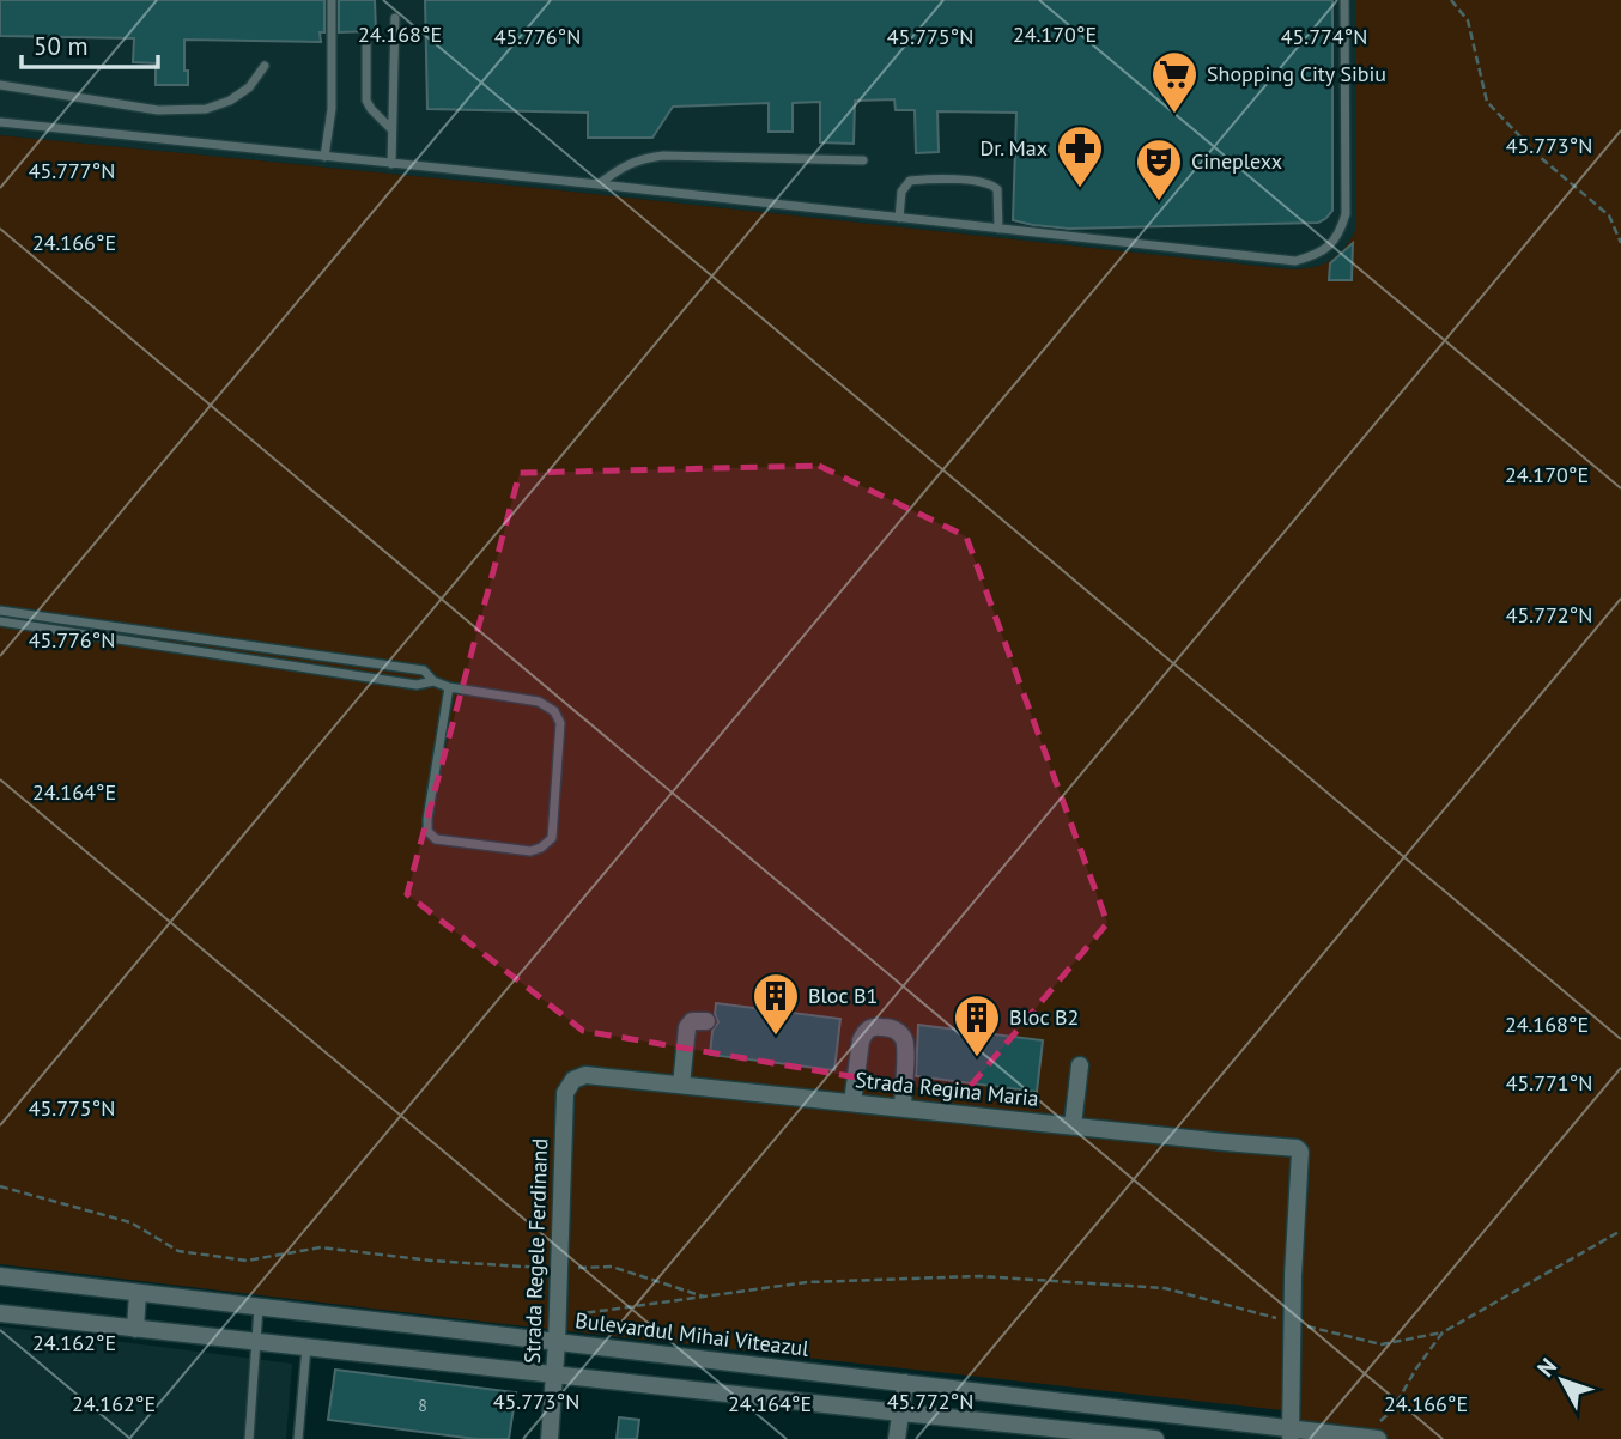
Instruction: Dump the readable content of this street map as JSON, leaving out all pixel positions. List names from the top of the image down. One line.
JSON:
{"streets":{"street":["Strada Regina Maria","Strada Regele Ferdinand","Bulevardul Mihai Viteazul"]},"crossings":[["Strada Regina Maria","Strada Regele Ferdinand"],["Strada Regele Ferdinand","Bulevardul Mihai Viteazul"]],"places":{"supermarket":["Shopping City Sibiu"],"pharmacy":["Dr. Max"],"theatre":["Cineplexx"],"building":["Bloc B1","Bloc B2"]},"house_numbers":["8"],"scale_bar":"50 m","north":"top left","coordinates":["24.170°E","24.168°E","45.776°N","45.775°N","45.774°N","45.773°N","45.777°N","24.166°E","45.772°N","24.164°E","45.771°N","24.162°E"]}
